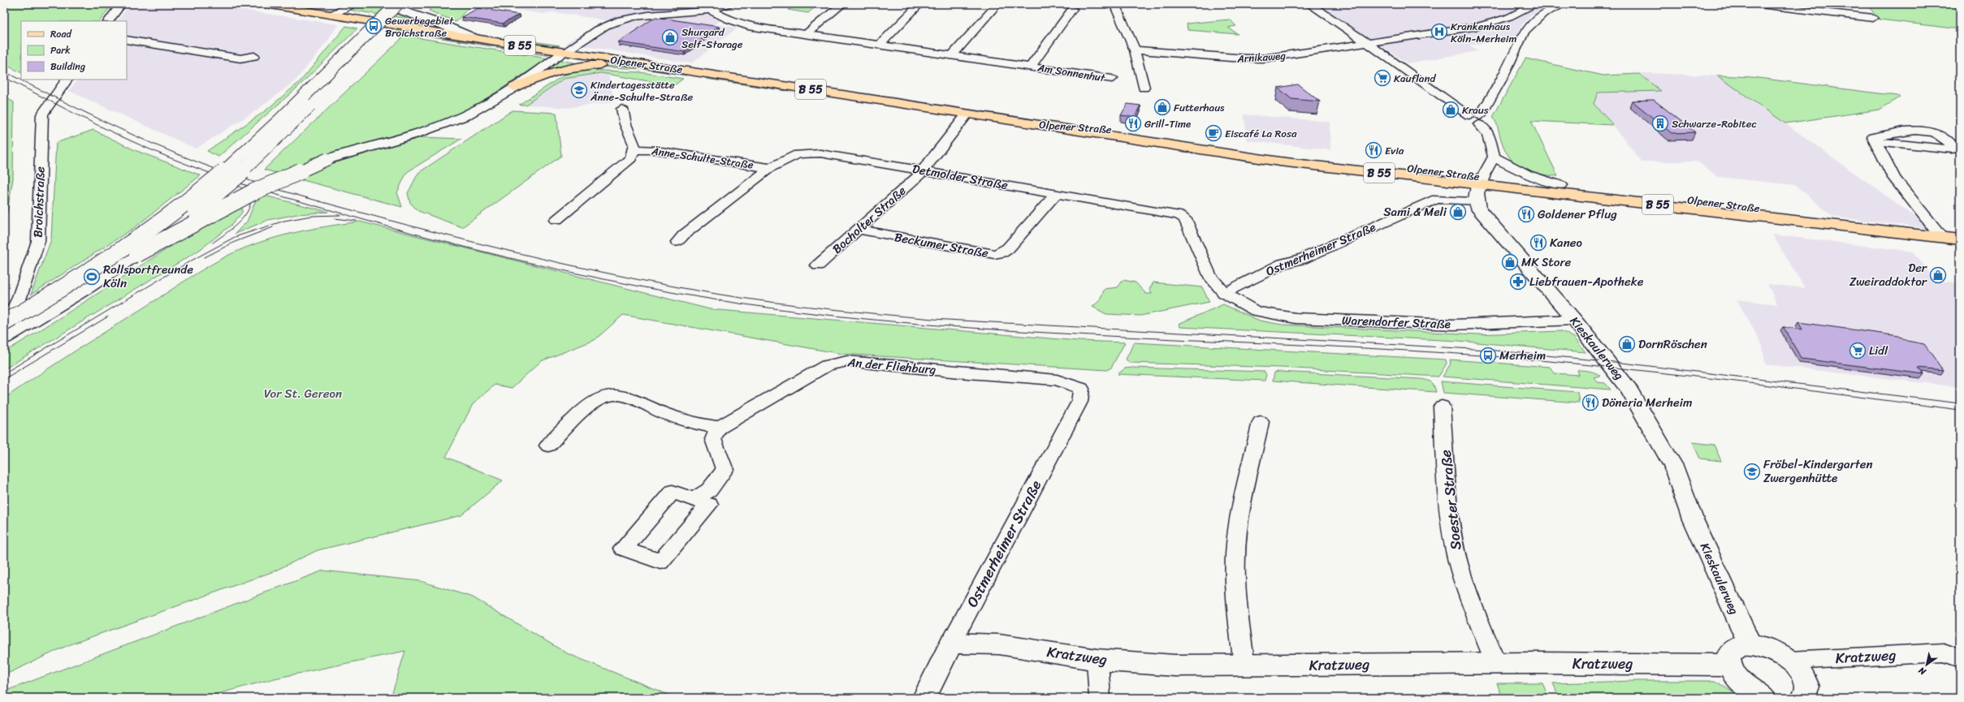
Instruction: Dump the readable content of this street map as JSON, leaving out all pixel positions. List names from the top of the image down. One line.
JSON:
{"streets":{"main road":["B 55","Olpener Straße","Ostmerheimer Straße","Kieskaulerweg","Kratzweg"],"street":["Arnikaweg","Am Sonnenhut","Änne-Schulte-Straße","Detmolder Straße","Broichstraße","Bocholter Straße","Beckumer Straße","Warendorfer Straße","An der Fliehburg","Soester Straße"]},"crossings":[["B 55","Olpener Straße"],["Olpener Straße","Bocholter Straße"],["Änne-Schulte-Straße","Detmolder Straße"],["Detmolder Straße","Bocholter Straße"],["Detmolder Straße","Beckumer Straße"],["Detmolder Straße","Ostmerheimer Straße"],["Detmolder Straße","Warendorfer Straße"],["Bocholter Straße","Beckumer Straße"],["Ostmerheimer Straße","Warendorfer Straße"],["Ostmerheimer Straße","Kieskaulerweg"],["Ostmerheimer Straße","An der Fliehburg"],["Ostmerheimer Straße","Kratzweg"],["Warendorfer Straße","Kieskaulerweg"],["Soester Straße","Kratzweg"]],"parks":["Vor St. Gereon"],"places":{"bus stop":["Gewerbegebiet Broichstraße","Merheim"],"hospital":["Krankenhaus Köln-Merheim"],"shop":["Shurgard Self-Storage","Futterhaus","Kraus","Sami & Meli","MK Store","Der Zweiraddoktor","DornRöschen"],"supermarket":["Kaufland","Lidl"],"school or university":["Kindertagesstätte Änne-Schulte-Straße","Fröbel-Kindergarten Zwergenhütte"],"restaurant":["Grill-Time","Evia","Goldener Pflug","Kaneo","Döneria Merheim"],"building":["Schwarze-Robitec"],"cafe":["Eiscafé La Rosa"],"sports":["Rollsportfreunde Köln"],"pharmacy":["Liebfrauen-Apotheke"]},"legend":["Road","Park","Building"],"north":"bottom left"}
